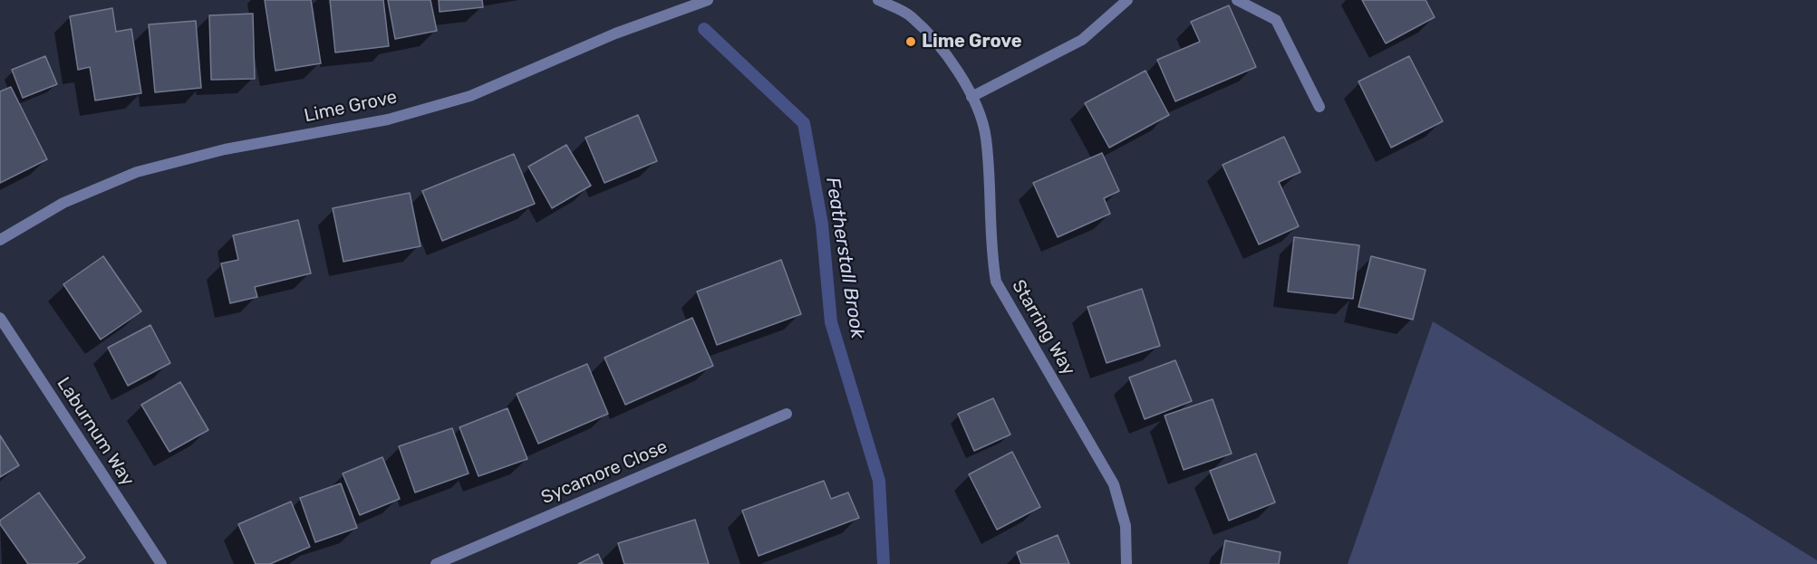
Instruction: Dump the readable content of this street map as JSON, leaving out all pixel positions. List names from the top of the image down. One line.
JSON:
{"streets":{"street":["Lime Grove","Starring Way","Laburnum Way","Sycamore Close"]},"water":["Featherstall Brook"],"places":["Lime Grove"]}
